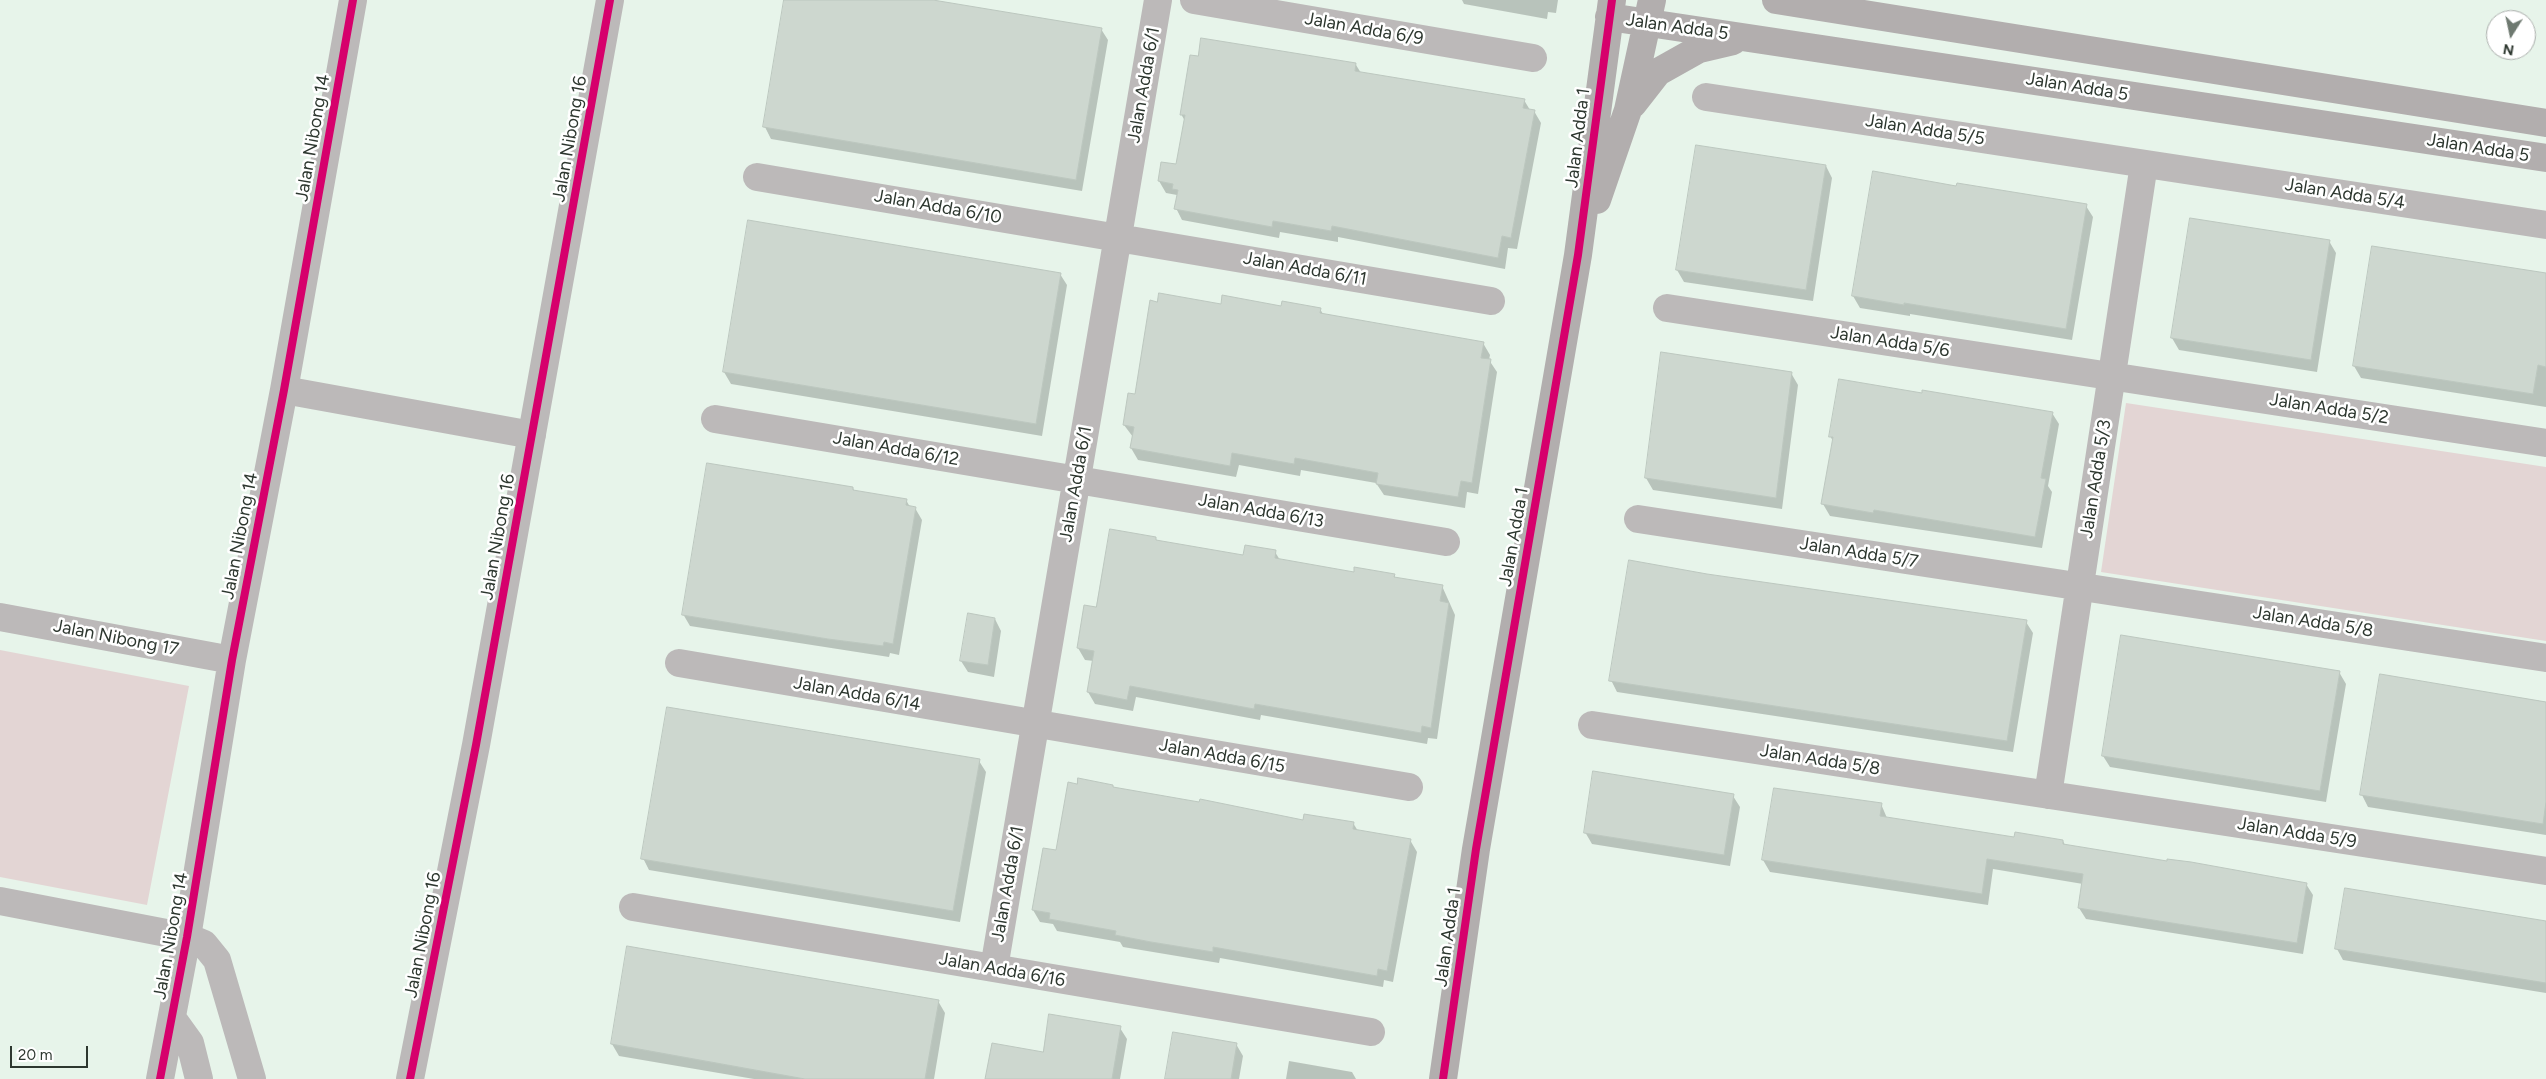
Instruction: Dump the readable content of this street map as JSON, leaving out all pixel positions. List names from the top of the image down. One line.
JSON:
{"streets":{"main road":["Jalan Adda 5","Jalan Adda 1"],"street":["Jalan Adda 6/9","Jalan Adda 6/1","Jalan Adda 5/5","Jalan Nibong 14","Jalan Nibong 16","Jalan Adda 5/4","Jalan Adda 6/10","Jalan Adda 6/11","Jalan Adda 5/6","Jalan Adda 5/2","Jalan Adda 6/12","Jalan Adda 5/3","Jalan Adda 6/13","Jalan Adda 5/7","Jalan Adda 5/8","Jalan Nibong 17","Jalan Adda 6/14","Jalan Adda 6/15","Jalan Adda 5/9","Jalan Adda 6/16"]},"crossings":[["Jalan Adda 5","Jalan Adda 1"],["Jalan Adda 6/1","Jalan Adda 6/10"],["Jalan Adda 6/1","Jalan Adda 6/11"],["Jalan Adda 6/1","Jalan Adda 6/12"],["Jalan Adda 6/1","Jalan Adda 6/13"],["Jalan Adda 6/1","Jalan Adda 6/14"],["Jalan Adda 6/1","Jalan Adda 6/15"],["Jalan Adda 6/1","Jalan Adda 6/16"],["Jalan Adda 5/5","Jalan Adda 5/4"],["Jalan Adda 5/5","Jalan Adda 5/3"],["Jalan Nibong 14","Jalan Nibong 17"],["Jalan Adda 5/4","Jalan Adda 5/3"],["Jalan Adda 6/10","Jalan Adda 6/11"],["Jalan Adda 5/6","Jalan Adda 5/2"],["Jalan Adda 5/6","Jalan Adda 5/3"],["Jalan Adda 5/2","Jalan Adda 5/3"],["Jalan Adda 6/12","Jalan Adda 6/13"],["Jalan Adda 5/3","Jalan Adda 5/7"],["Jalan Adda 5/3","Jalan Adda 5/8"],["Jalan Adda 5/3","Jalan Adda 5/9"],["Jalan Adda 5/7","Jalan Adda 5/8"],["Jalan Adda 5/8","Jalan Adda 5/9"],["Jalan Adda 6/14","Jalan Adda 6/15"]],"scale_bar":"20 m","north":"bottom"}
